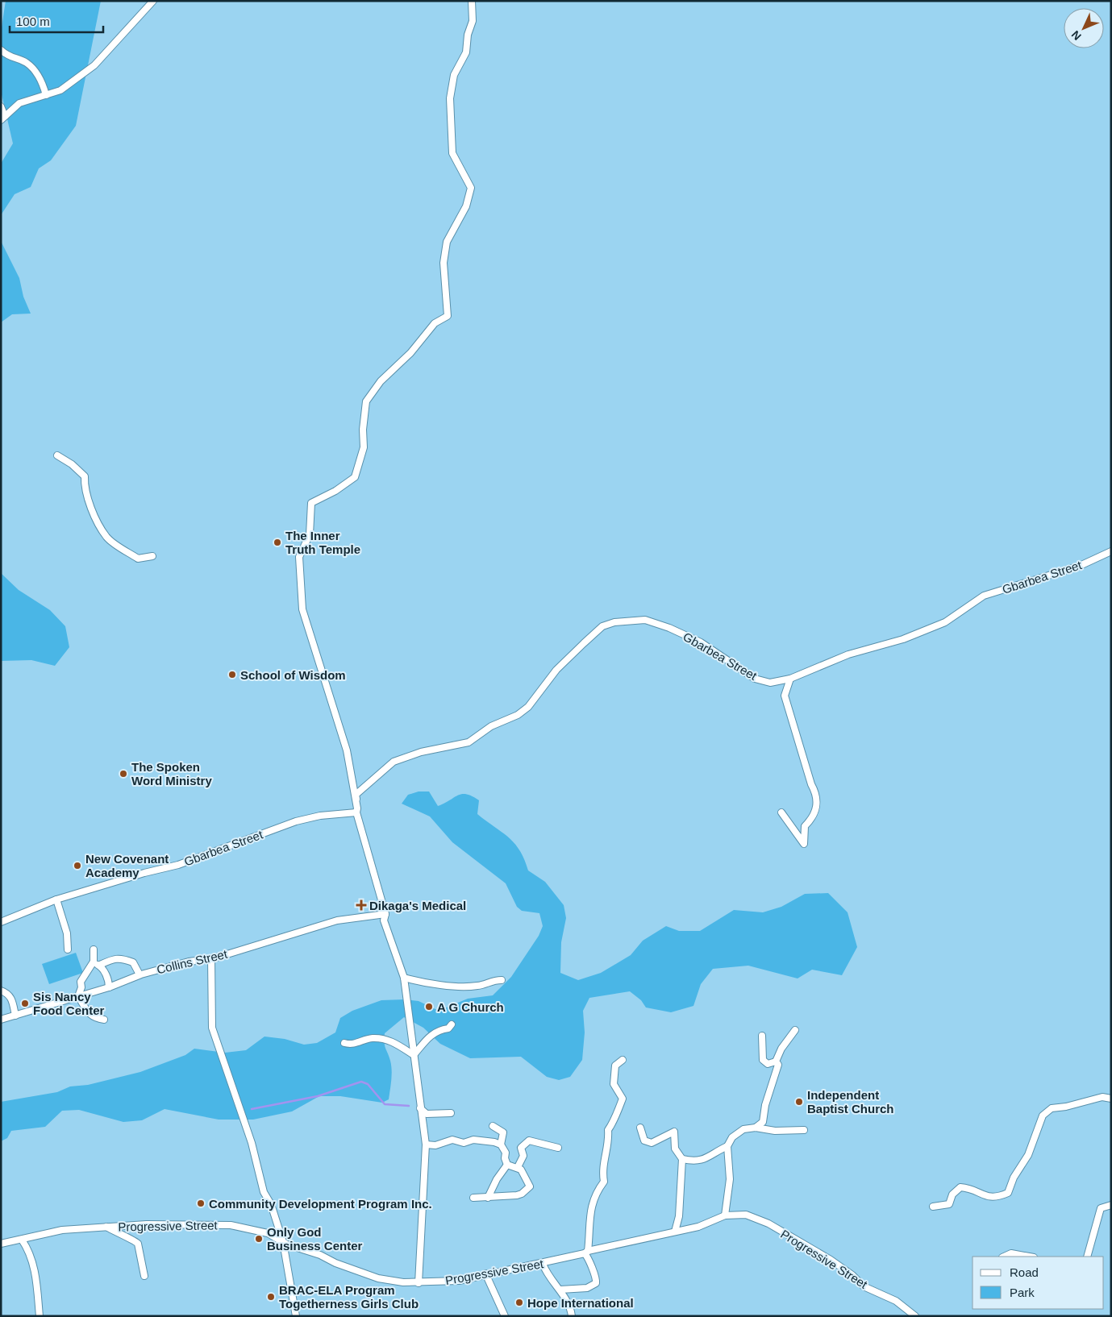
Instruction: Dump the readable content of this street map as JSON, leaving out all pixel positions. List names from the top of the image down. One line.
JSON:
{"streets":{"street":["Gbarbea Street","Collins Street","Progressive Street"]},"places":{"other":["The Inner Truth Temple","School of Wisdom","The Spoken Word Ministry","New Covenant Academy","Sis Nancy Food Center","A G Church","Independent Baptist Church","Community Development Program Inc.","Only God Business Center","BRAC-ELA Program Togetherness Girls Club","Hope International"],"health":["Dikaga's Medical"]},"legend":["Road","Park"],"scale_bar":"100 m","north":"bottom left"}
